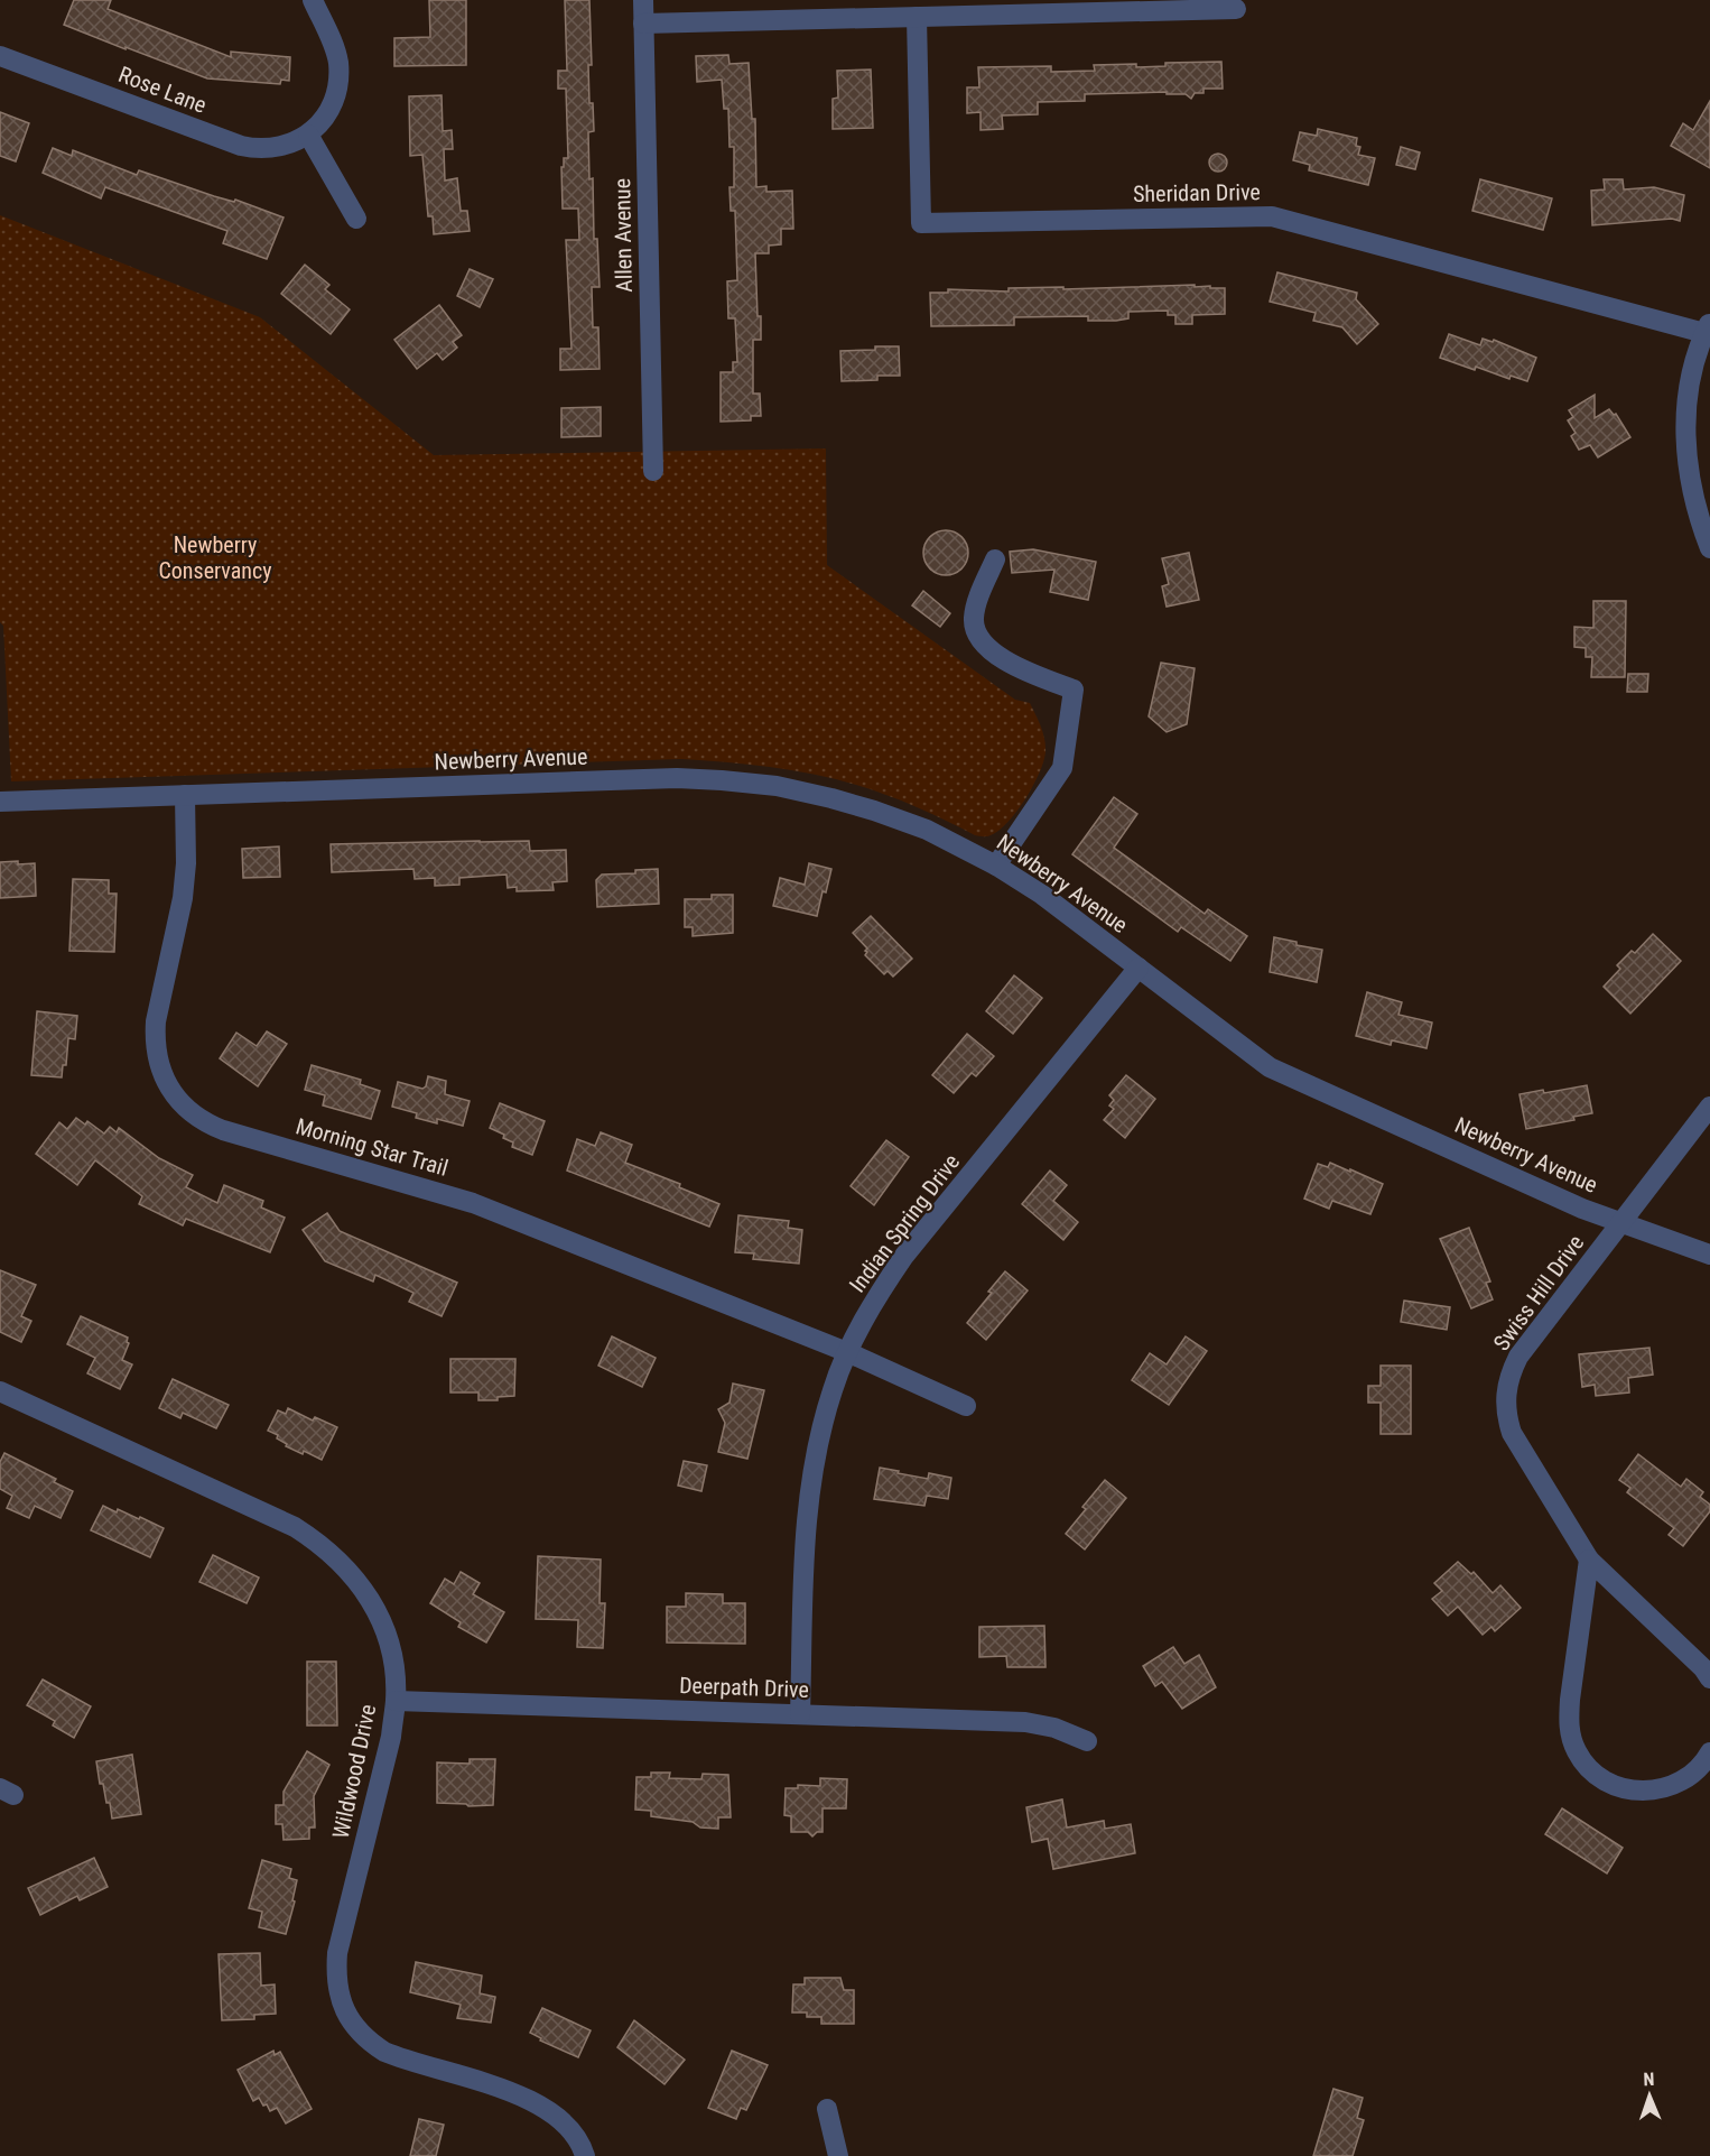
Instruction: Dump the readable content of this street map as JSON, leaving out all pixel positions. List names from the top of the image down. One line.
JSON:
{"streets":{"street":["Rose Lane","Sheridan Drive","Allen Avenue","Newberry Avenue","Morning Star Trail","Indian Spring Drive","Swiss Hill Drive","Deerpath Drive","Wildwood Drive"]},"crossings":[["Newberry Avenue","Morning Star Trail"],["Newberry Avenue","Indian Spring Drive"],["Newberry Avenue","Swiss Hill Drive"],["Morning Star Trail","Indian Spring Drive"],["Indian Spring Drive","Deerpath Drive"],["Deerpath Drive","Wildwood Drive"]],"parks":["Newberry Conservancy"],"north":"top"}
